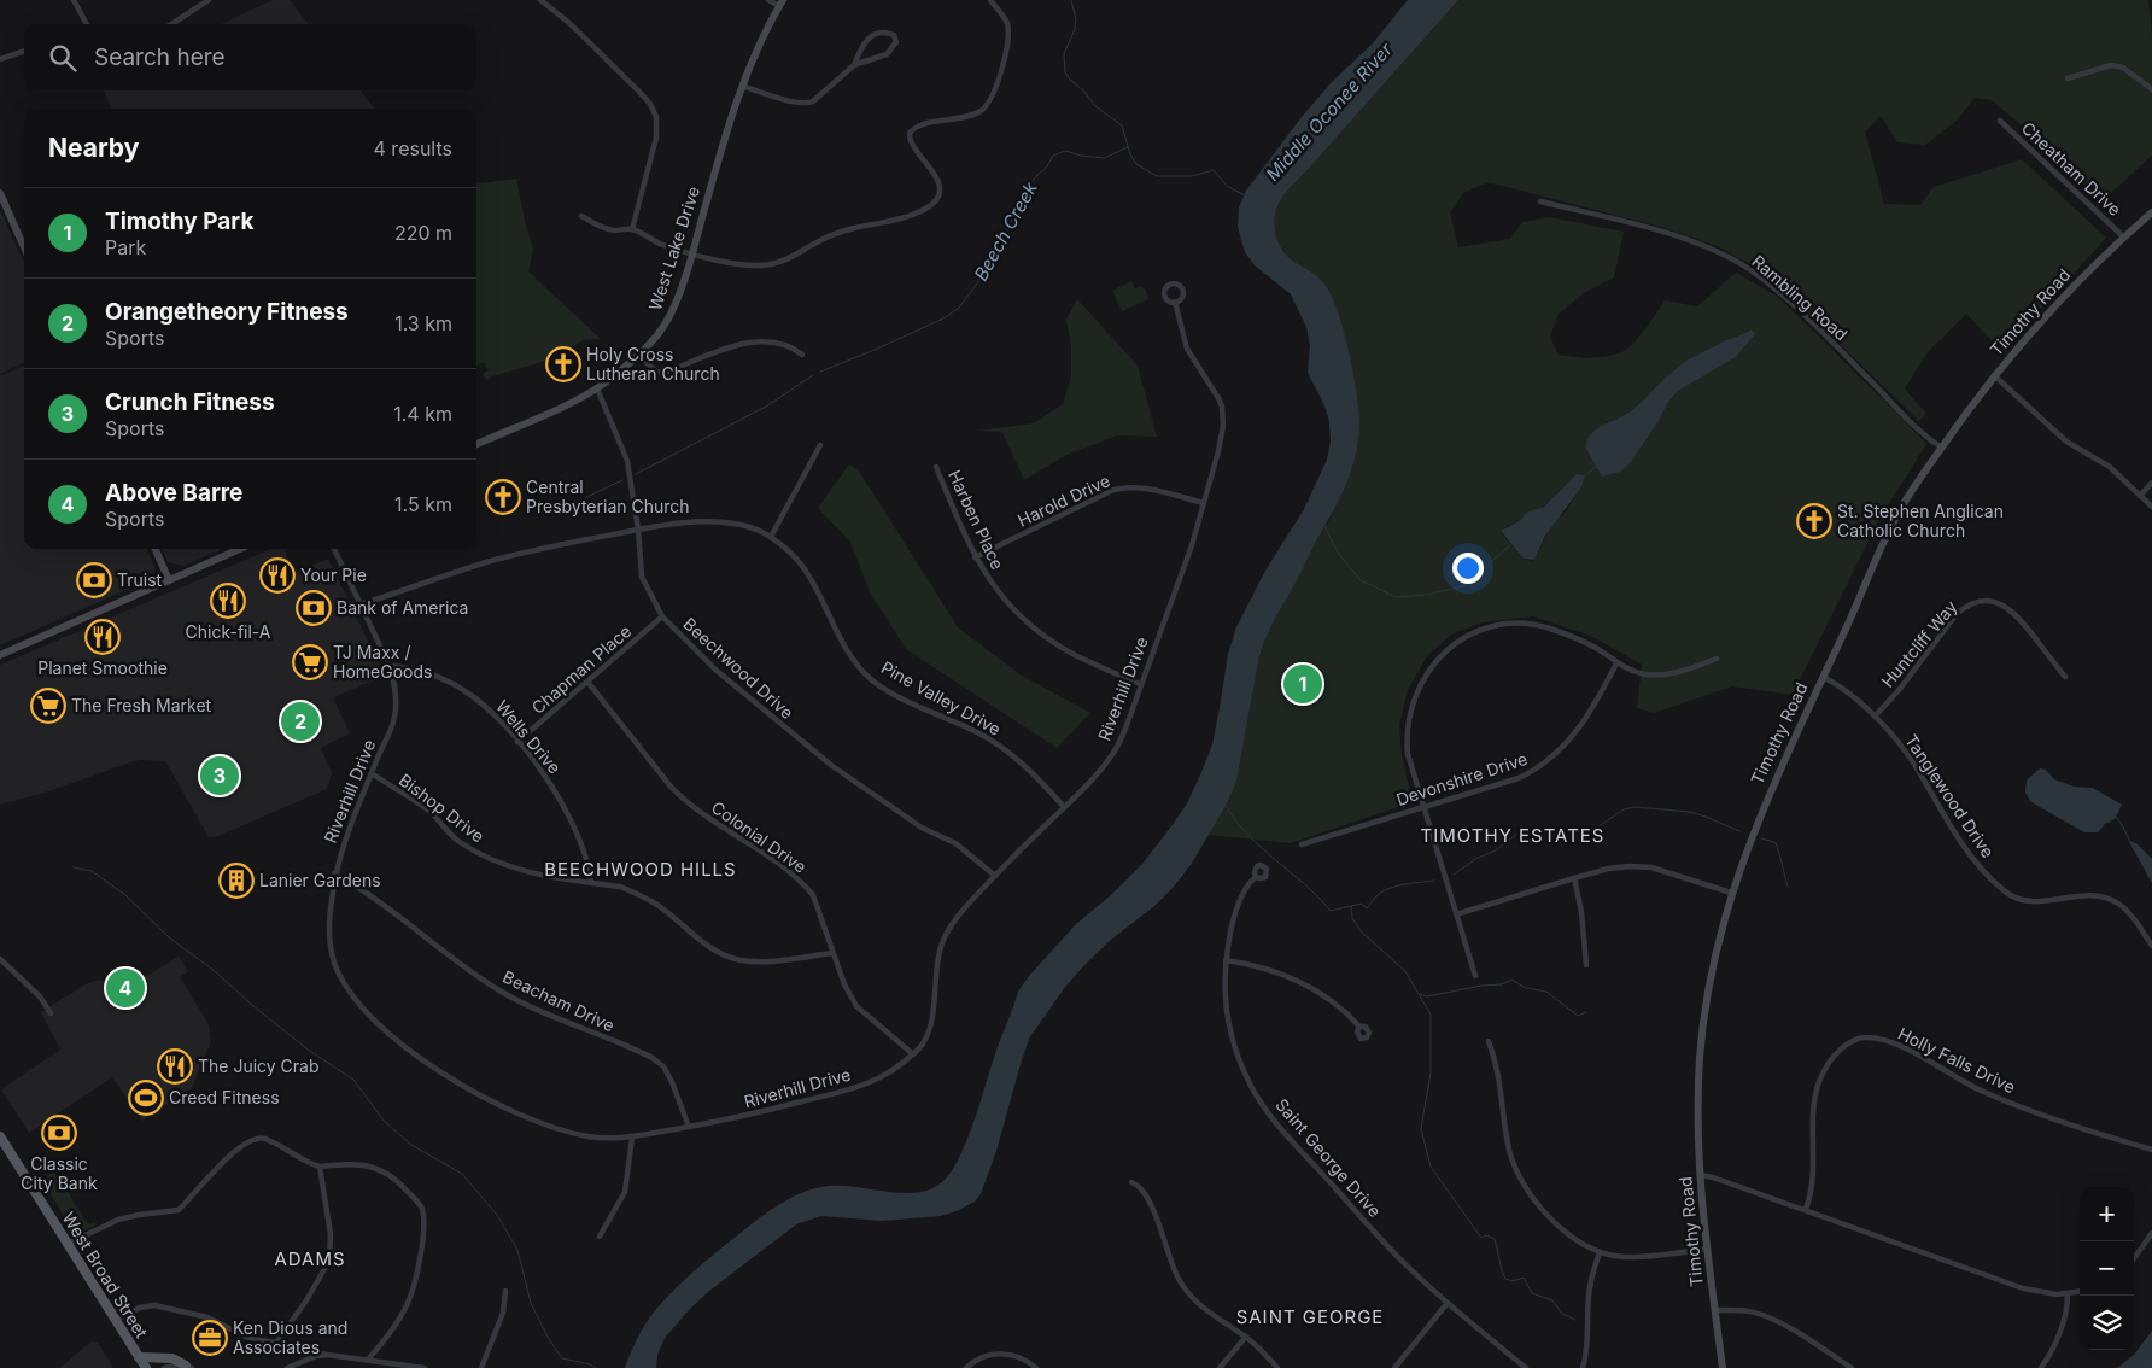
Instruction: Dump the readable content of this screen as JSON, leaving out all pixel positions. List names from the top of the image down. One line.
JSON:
{"streets":{"main road":["West Lake Drive","Timothy Road","West Broad Street"],"street":["Cheatham Drive","Rambling Road","Harold Drive","Harben Place","Huntcliff Way","Beechwood Drive","Chapman Place","Riverhill Drive","Pine Valley Drive","Wells Drive","Devonshire Drive","Tanglewood Drive","Bishop Drive","Colonial Drive","Beacham Drive","Holly Falls Drive","Saint George Drive"]},"crossings":[["Cheatham Drive","Timothy Road"],["West Lake Drive","Beechwood Drive"],["Rambling Road","Timothy Road"],["Timothy Road","Tanglewood Drive"],["Harold Drive","Harben Place"],["Harold Drive","Riverhill Drive"],["Harben Place","Riverhill Drive"],["Huntcliff Way","Tanglewood Drive"],["Beechwood Drive","Chapman Place"],["Beechwood Drive","Riverhill Drive"],["Beechwood Drive","Pine Valley Drive"],["Chapman Place","Wells Drive"],["Chapman Place","Colonial Drive"],["Riverhill Drive","Pine Valley Drive"],["Riverhill Drive","Wells Drive"],["Riverhill Drive","Bishop Drive"],["Riverhill Drive","Colonial Drive"],["Riverhill Drive","Beacham Drive"],["Wells Drive","Bishop Drive"],["Bishop Drive","Colonial Drive"]],"districts":["TIMOTHY ESTATES","BEECHWOOD HILLS","ADAMS","SAINT GEORGE"],"water":["Middle Oconee River","Beech Creek"],"places":{"church":["Holy Cross Lutheran Church","Central Presbyterian Church","St. Stephen Anglican Catholic Church"],"restaurant":["Your Pie","Chick-fil-A","Planet Smoothie","The Juicy Crab"],"bank":["Truist","Bank of America","Classic City Bank"],"supermarket":["TJ Maxx / HomeGoods","The Fresh Market"],"building":["Lanier Gardens"],"sports":["Creed Fitness"],"office":["Ken Dious and Associates"]},"page":{"search":"Search here","heading":["Nearby","4 results"],"list":[{"mark":"1","name":"Timothy Park","note":"Park","value":"220 m"},{"mark":"2","name":"Orangetheory Fitness","note":"Sports","value":"1.3 km"},{"mark":"3","name":"Crunch Fitness","note":"Sports","value":"1.4 km"},{"mark":"4","name":"Above Barre","note":"Sports","value":"1.5 km"}],"pins":["1","2","3","4"],"map_buttons":["+","−"]}}
